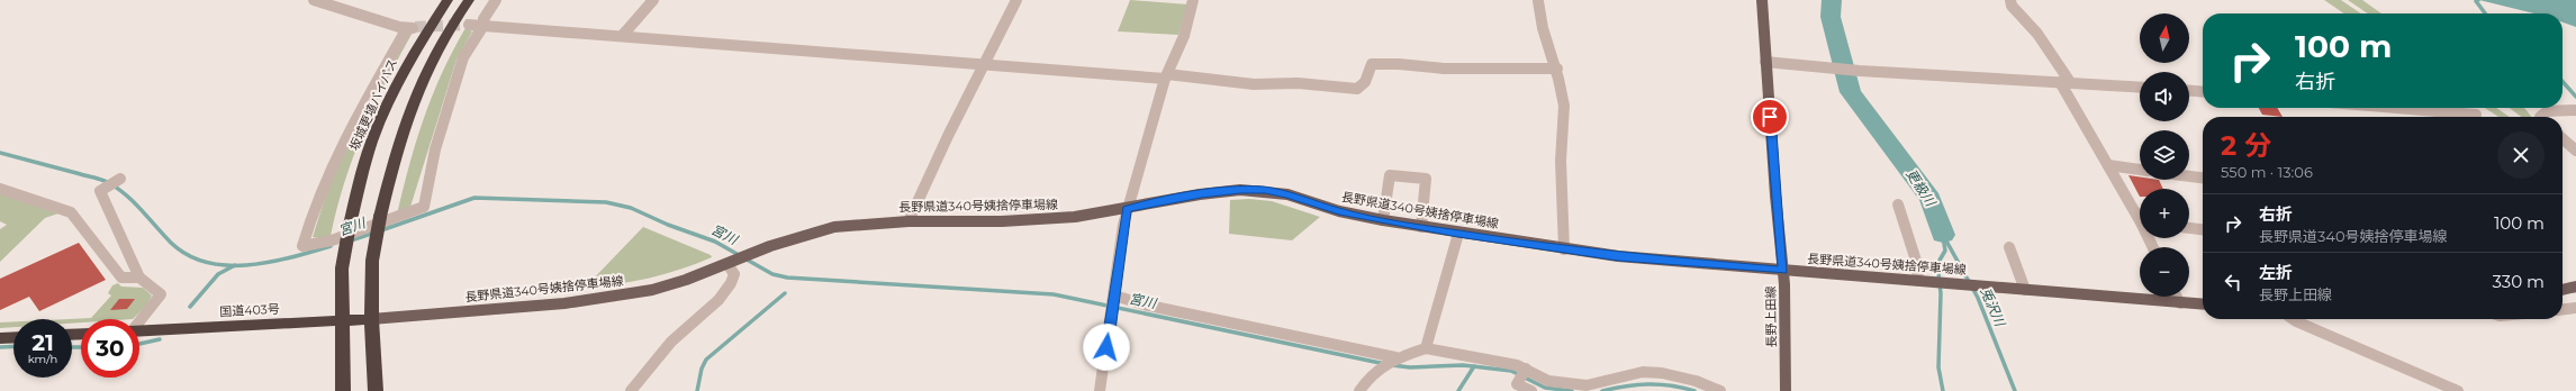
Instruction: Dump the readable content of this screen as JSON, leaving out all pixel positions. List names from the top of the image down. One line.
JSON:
{"streets":{"highway":["坂城更埴バイパス","国道403号"],"main road":["長野県道340号姨捨停車場線","長野上田線"]},"crossings":[["坂城更埴バイパス","国道403号"],["長野県道340号姨捨停車場線","国道403号"],["長野県道340号姨捨停車場線","長野上田線"]],"water":["更級川","宮川","兎沢川"],"north":"top","page":{"map_buttons":["+","−"],"turn":["100 m","右折"],"heading":["2 分","550 m · 13:06"],"list":[{"name":"右折","note":"長野県道340号姨捨停車場線","value":"100 m"},{"name":"左折","note":"長野上田線","value":"330 m"}],"speed":"21 km/h","limit":"30"}}
